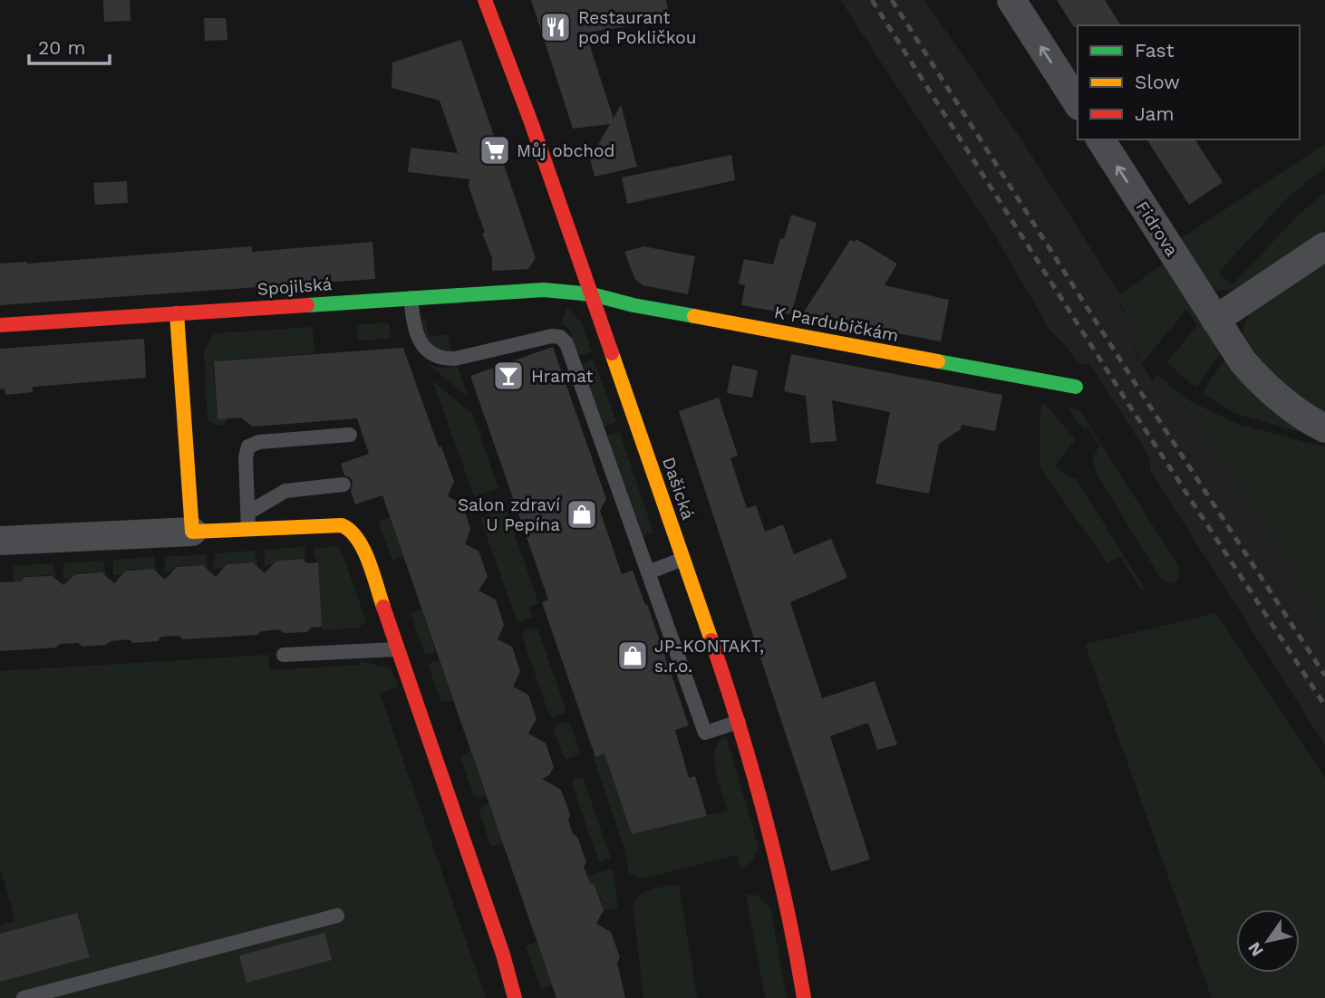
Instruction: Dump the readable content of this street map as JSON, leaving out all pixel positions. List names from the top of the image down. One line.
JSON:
{"streets":{"street":["Fidrova","Spojilská","K Pardubičkám","Dašická"]},"crossings":[["Spojilská","K Pardubičkám"],["Spojilská","Dašická"],["K Pardubičkám","Dašická"]],"one_way":["Fidrova"],"places":{"restaurant":["Restaurant pod Pokličkou"],"supermarket":["Můj obchod"],"bar":["Hramat"],"shop":["Salon zdraví U Pepína","JP-KONTAKT, s.r.o."]},"legend":["Fast","Slow","Jam"],"scale_bar":"20 m","north":"bottom left"}
